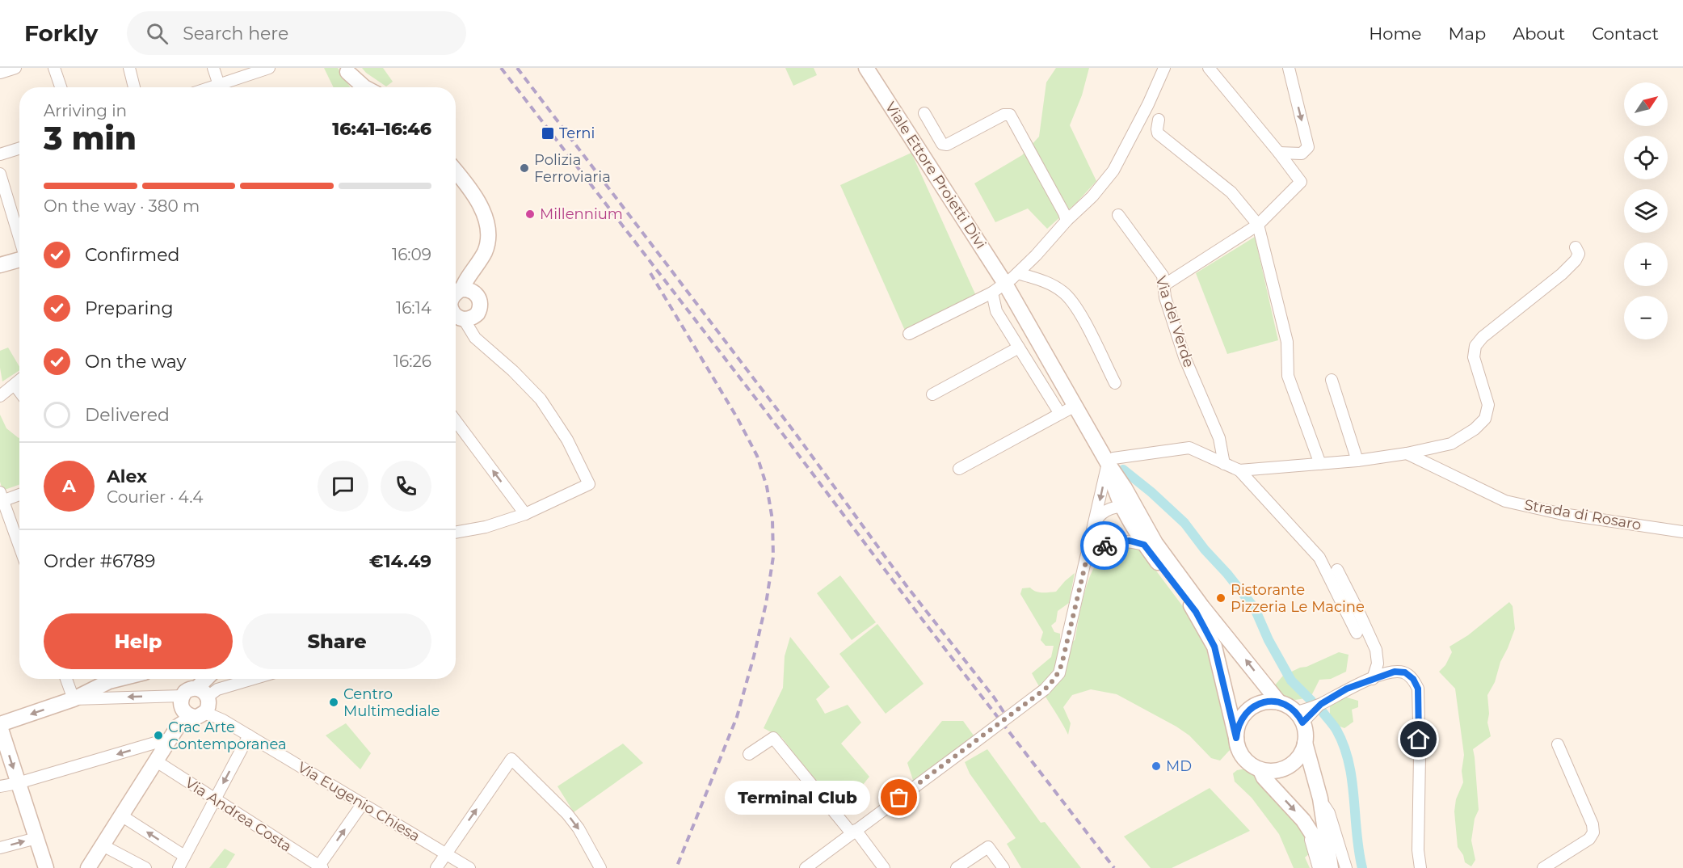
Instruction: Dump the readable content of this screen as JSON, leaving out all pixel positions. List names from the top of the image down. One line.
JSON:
{"streets":{"main road":["Viale Ettore Proietti Divi"],"street":["Via del Verde","Strada di Rosaro","Via Eugenio Chiesa","Via Andrea Costa"]},"places":{"transit":["Terni"],"other":["Polizia Ferroviaria","Millennium","Ristorante Pizzeria Le Macine","Centro Multimediale","Crac Arte Contemporanea","MD","Terminal Club"]},"north":"top right","page":{"header":"Forkly","search":"Search here","nav":["Home","Map","About","Contact"],"map_buttons":["+","−"],"heading":["3 min","Arriving in","16:41–16:46"],"panel":["Alex","Courier · 4.4","Order #6789","€14.49"],"bar":"On the way · 380 m","list":[["Confirmed","16:09"],["Preparing","16:14"],["On the way","16:26"],"Delivered"],"round":"A","buttons":["Help","Share"],"bubble":"Terminal Club"}}
